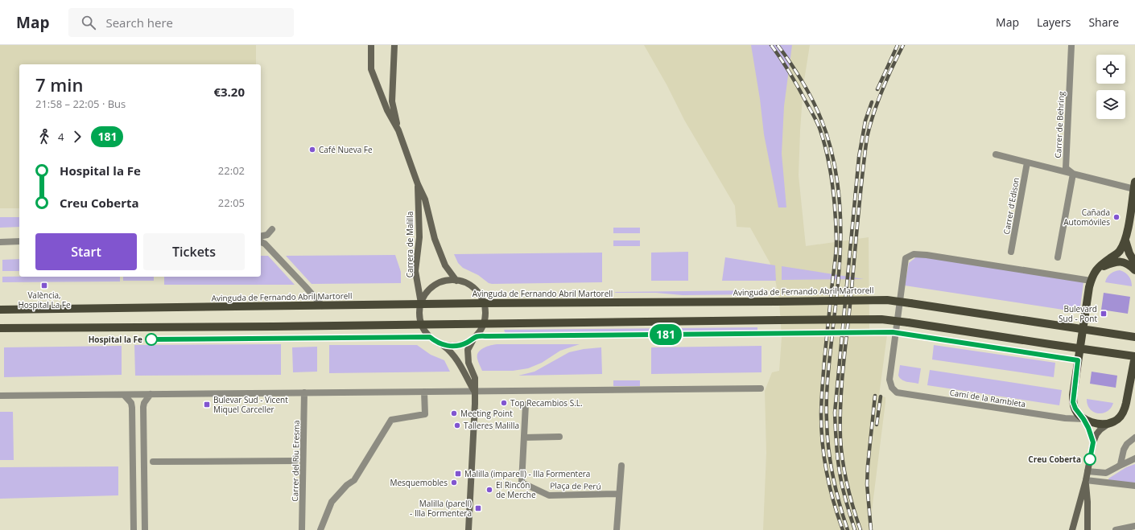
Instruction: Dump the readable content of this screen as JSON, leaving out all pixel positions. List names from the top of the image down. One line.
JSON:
{"streets":{"main road":["Avinguda de Fernando Abril Martorell"],"street":["Carrer de Behring","Carrer d'Edison","Carrera de Malilla","Camí de la Rambleta","Carrer del Riu Eresma","Plaça de Perú"]},"crossings":[["Carrera de Malilla","Avinguda de Fernando Abril Martorell"]],"places":{"other":["Café Nueva Fe","Cañada Automóviles","Hospital la Fe","Top Recambios S.L.","Meeting Point","Talleres Malilla","Creu Coberta","Mesquemobles","El Rincón de Merche"],"transit":["València, Hospital La Fe","Bulevard Sud - Pont","Bulevar Sud - Vicent Miquel Carceller","Malilla (imparell) - Illa Formentera","Malilla (parell) - Illa Formentera"]},"lines":["bus line 181"],"page":{"header":"Map","search":"Search here","nav":["Map","Layers","Share"],"on_map":"181","heading":["7 min","21:58 – 22:05 · Bus","€3.20"],"legs":["4","181"],"list":[{"name":"Hospital la Fe","value":"22:02"},{"name":"Creu Coberta","value":"22:05"}],"buttons":["Start","Tickets"]}}
